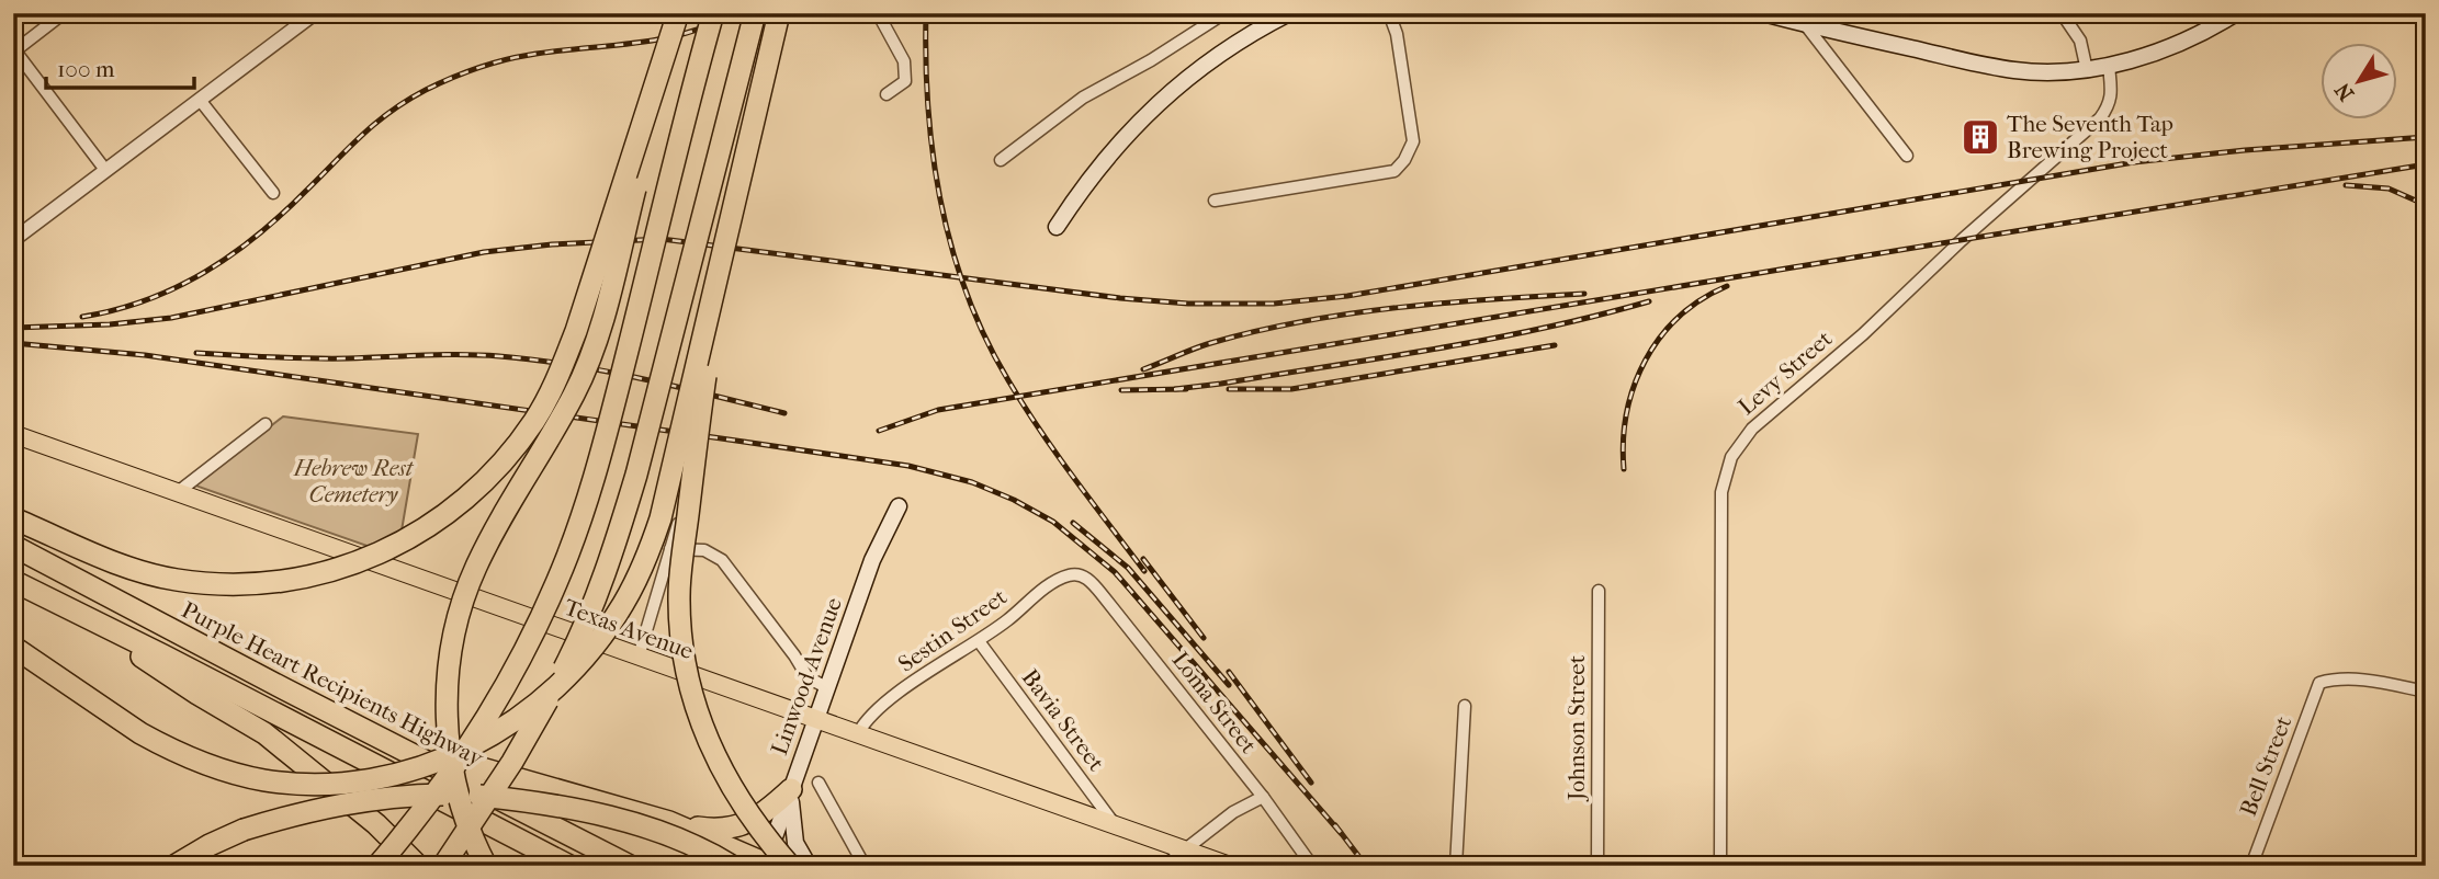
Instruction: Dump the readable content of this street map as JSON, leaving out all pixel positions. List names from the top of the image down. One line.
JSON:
{"streets":{"highway":["Purple Heart Recipients Highway"],"main road":["Texas Avenue","Linwood Avenue"],"street":["Levy Street","Sestin Street","Loma Street","Bavia Street","Johnson Street","Bell Street"]},"crossings":[["Texas Avenue","Sestin Street"],["Texas Avenue","Linwood Avenue"],["Texas Avenue","Bavia Street"],["Sestin Street","Loma Street"],["Sestin Street","Bavia Street"]],"parks":["Hebrew Rest Cemetery"],"places":{"building":["The Seventh Tap Brewing Project"]},"scale_bar":"100 m","north":"bottom left"}
